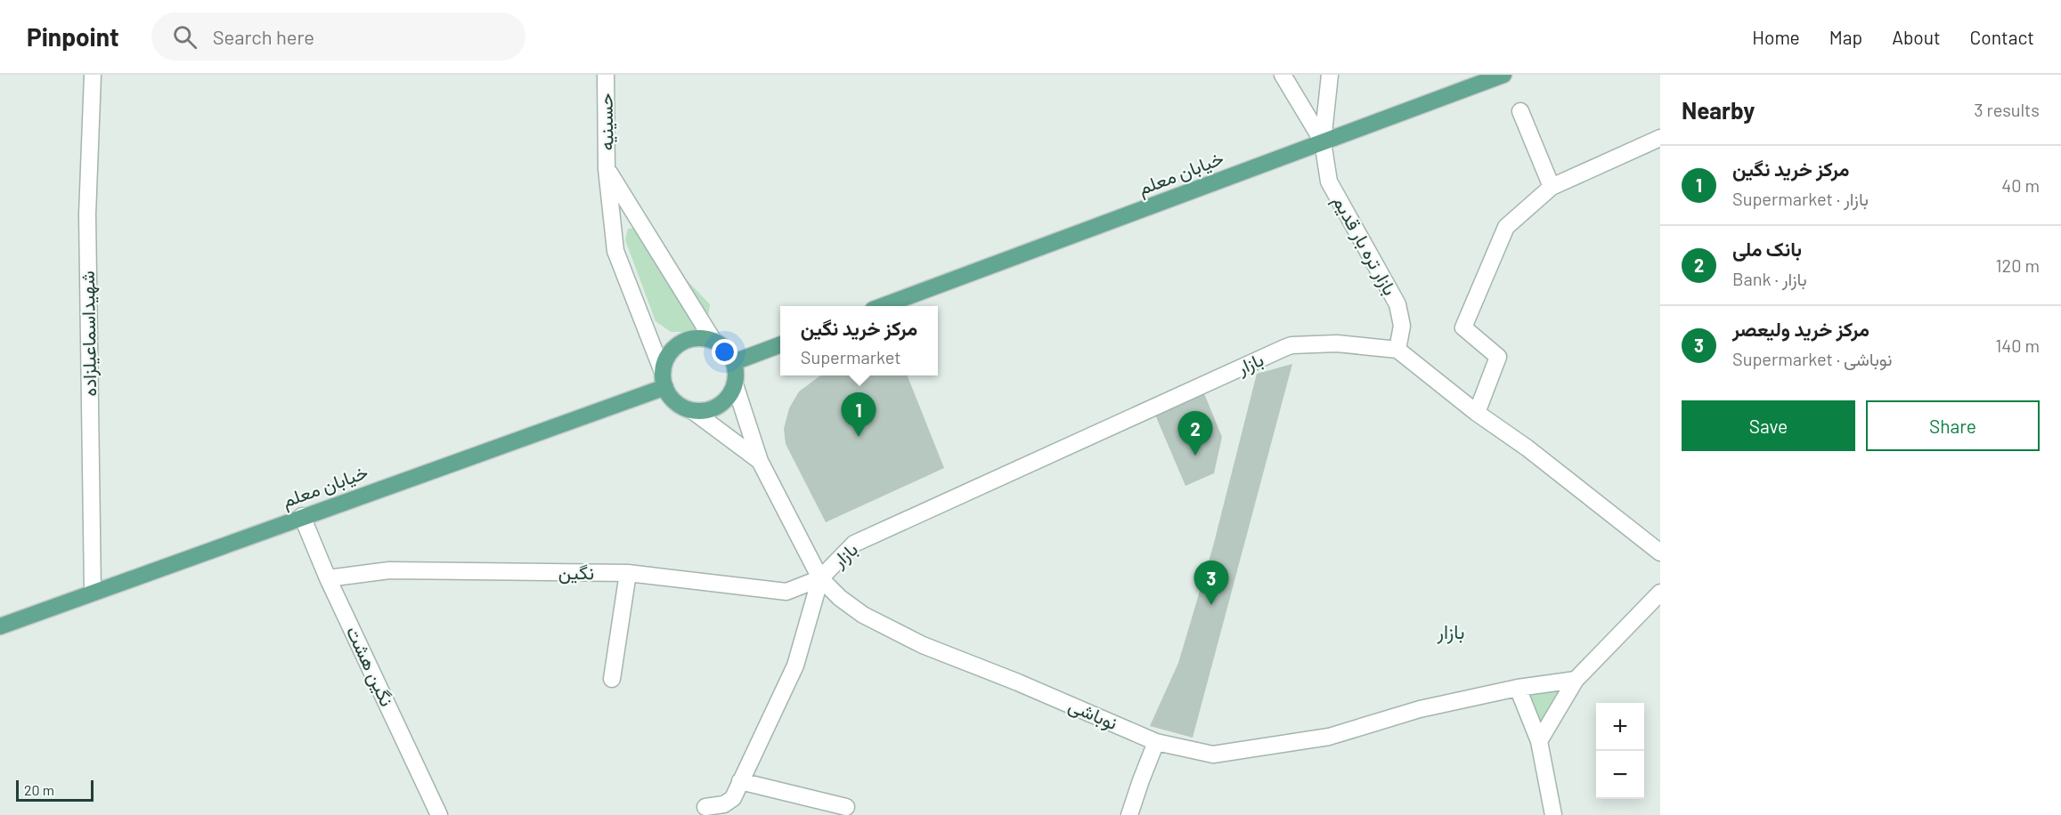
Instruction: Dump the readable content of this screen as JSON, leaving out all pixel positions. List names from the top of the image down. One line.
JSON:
{"streets":{"main road":["خیابان معلم"],"street":["حسینیه","بازار تره بار قدیم","شهیداسماعیلزاده","بازار","نگین","نگین هشت","نوباشی"]},"crossings":[["حسینیه","خیابان معلم"],["حسینیه","نوباشی"],["خیابان معلم","بازار تره بار قدیم"],["خیابان معلم","شهیداسماعیلزاده"],["خیابان معلم","نگین هشت"],["خیابان معلم","نوباشی"],["بازار تره بار قدیم","بازار"],["بازار","نگین"],["بازار","نوباشی"],["نگین","نگین هشت"],["نگین","نوباشی"]],"districts":["بازار"],"scale_bar":"20 m","page":{"header":"Pinpoint","search":"Search here","nav":["Home","Map","About","Contact"],"heading":["Nearby","3 results"],"list":[{"mark":"1","name":"مرکز خرید نگین","note":"Supermarket · بازار","value":"40 m"},{"mark":"2","name":"بانک ملی","note":"Bank · بازار","value":"120 m"},{"mark":"3","name":"مرکز خرید ولیعصر","note":"Supermarket · نوباشی","value":"140 m"}],"popup":["مرکز خرید نگین","Supermarket"],"buttons":["Save","Share"],"pins":["1","2","3"],"map_buttons":["+","−"],"scale":"20 m"}}
